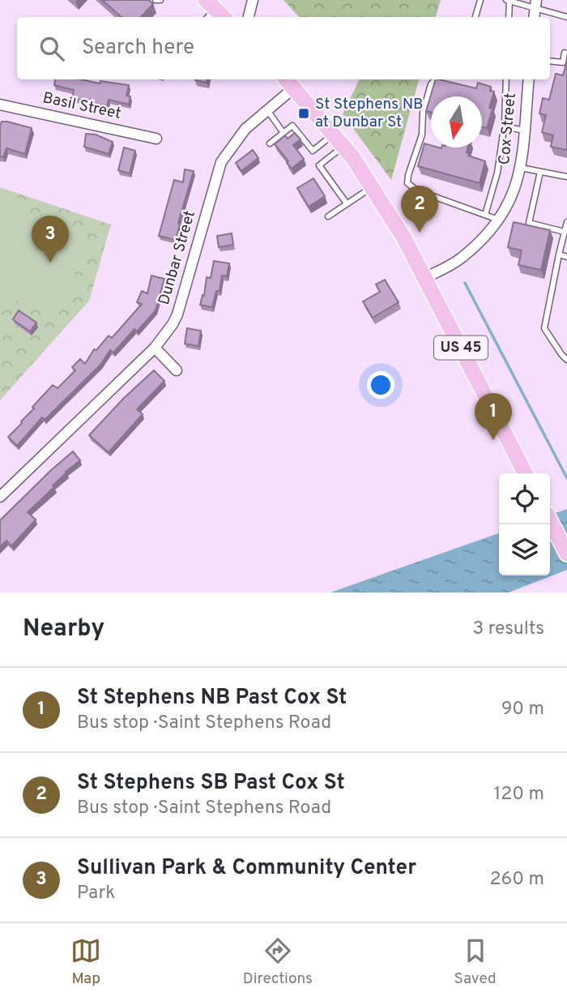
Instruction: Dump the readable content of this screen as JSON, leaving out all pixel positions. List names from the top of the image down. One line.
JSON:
{"streets":{"main road":["US 45"],"street":["Basil Street","Cox Street","Dunbar Street"]},"crossings":[["Cox Street","US 45"],["Dunbar Street","US 45"]],"places":{"transit":["St Stephens NB at Dunbar St"]},"north":"bottom","page":{"search":"Search here","pins":["2","3","1"],"heading":["Nearby","3 results"],"list":[{"mark":"1","name":"St Stephens NB Past Cox St","note":"Bus stop · Saint Stephens Road","value":"90 m"},{"mark":"2","name":"St Stephens SB Past Cox St","note":"Bus stop · Saint Stephens Road","value":"120 m"},{"mark":"3","name":"Sullivan Park & Community Center","note":"Park","value":"260 m"}],"nav":["Map","Directions","Saved"]}}
